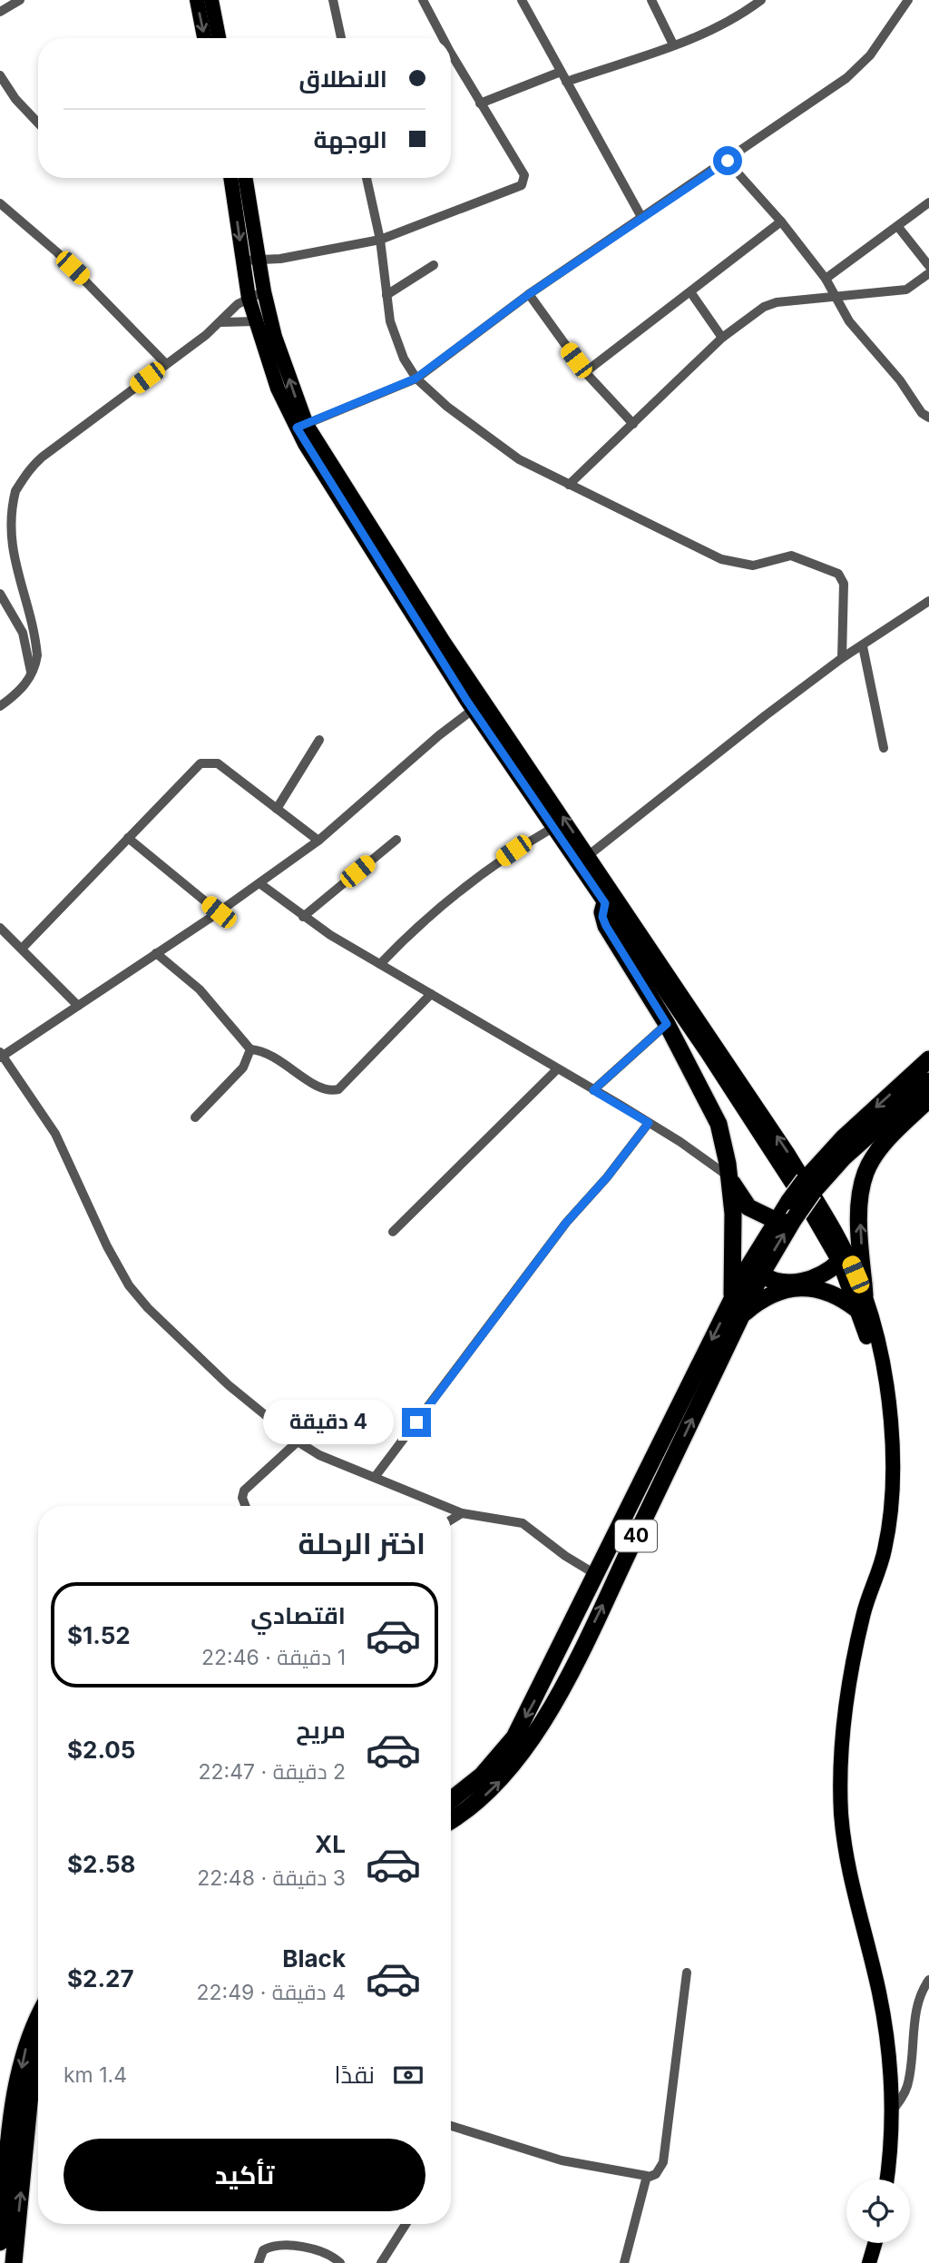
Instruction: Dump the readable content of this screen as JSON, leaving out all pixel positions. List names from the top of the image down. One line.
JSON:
{"streets":{"highway":["40"]},"page":{"banner":["الانطلاق","الوجهة"],"bubble":"4 دقيقة","heading":"اختر الرحلة","list":[{"name":"اقتصادي","note":"1 دقيقة · 22:46","value":"$1.52"},{"name":"مريح","note":"2 دقيقة · 22:47","value":"$2.05"},{"name":"XL","note":"3 دقيقة · 22:48","value":"$2.58"},{"name":"Black","note":"4 دقيقة · 22:49","value":"$2.27"}],"pay":["نقدًا","1.4 km"],"buttons":"تأكيد"}}
